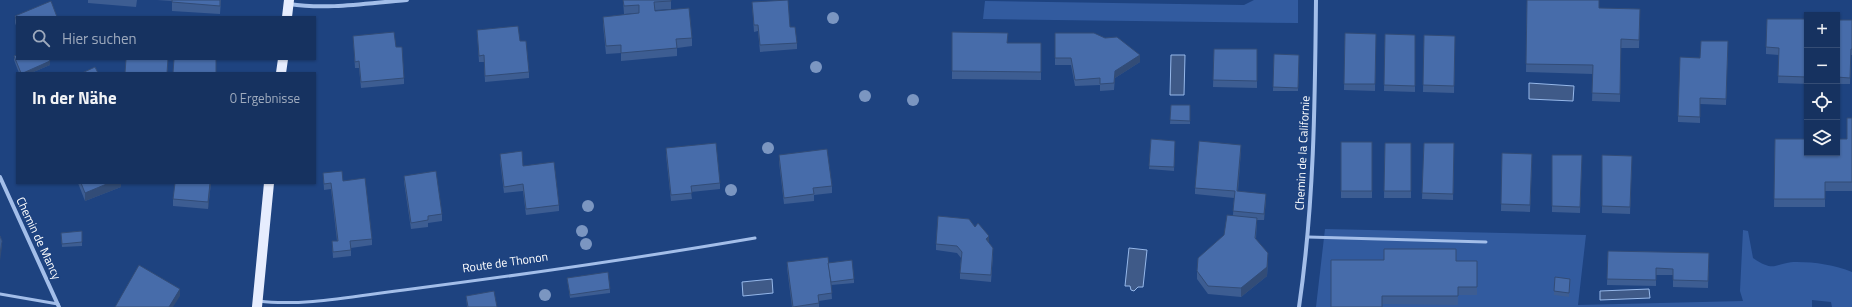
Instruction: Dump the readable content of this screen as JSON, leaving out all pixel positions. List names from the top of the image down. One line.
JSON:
{"streets":{"main road":["Route de Thonon"],"street":["Chemin de la Californie","Chemin de Mancy"]},"page":{"map_buttons":["+","−"],"search":"Hier suchen","heading":["In der Nähe","0 Ergebnisse"]}}
